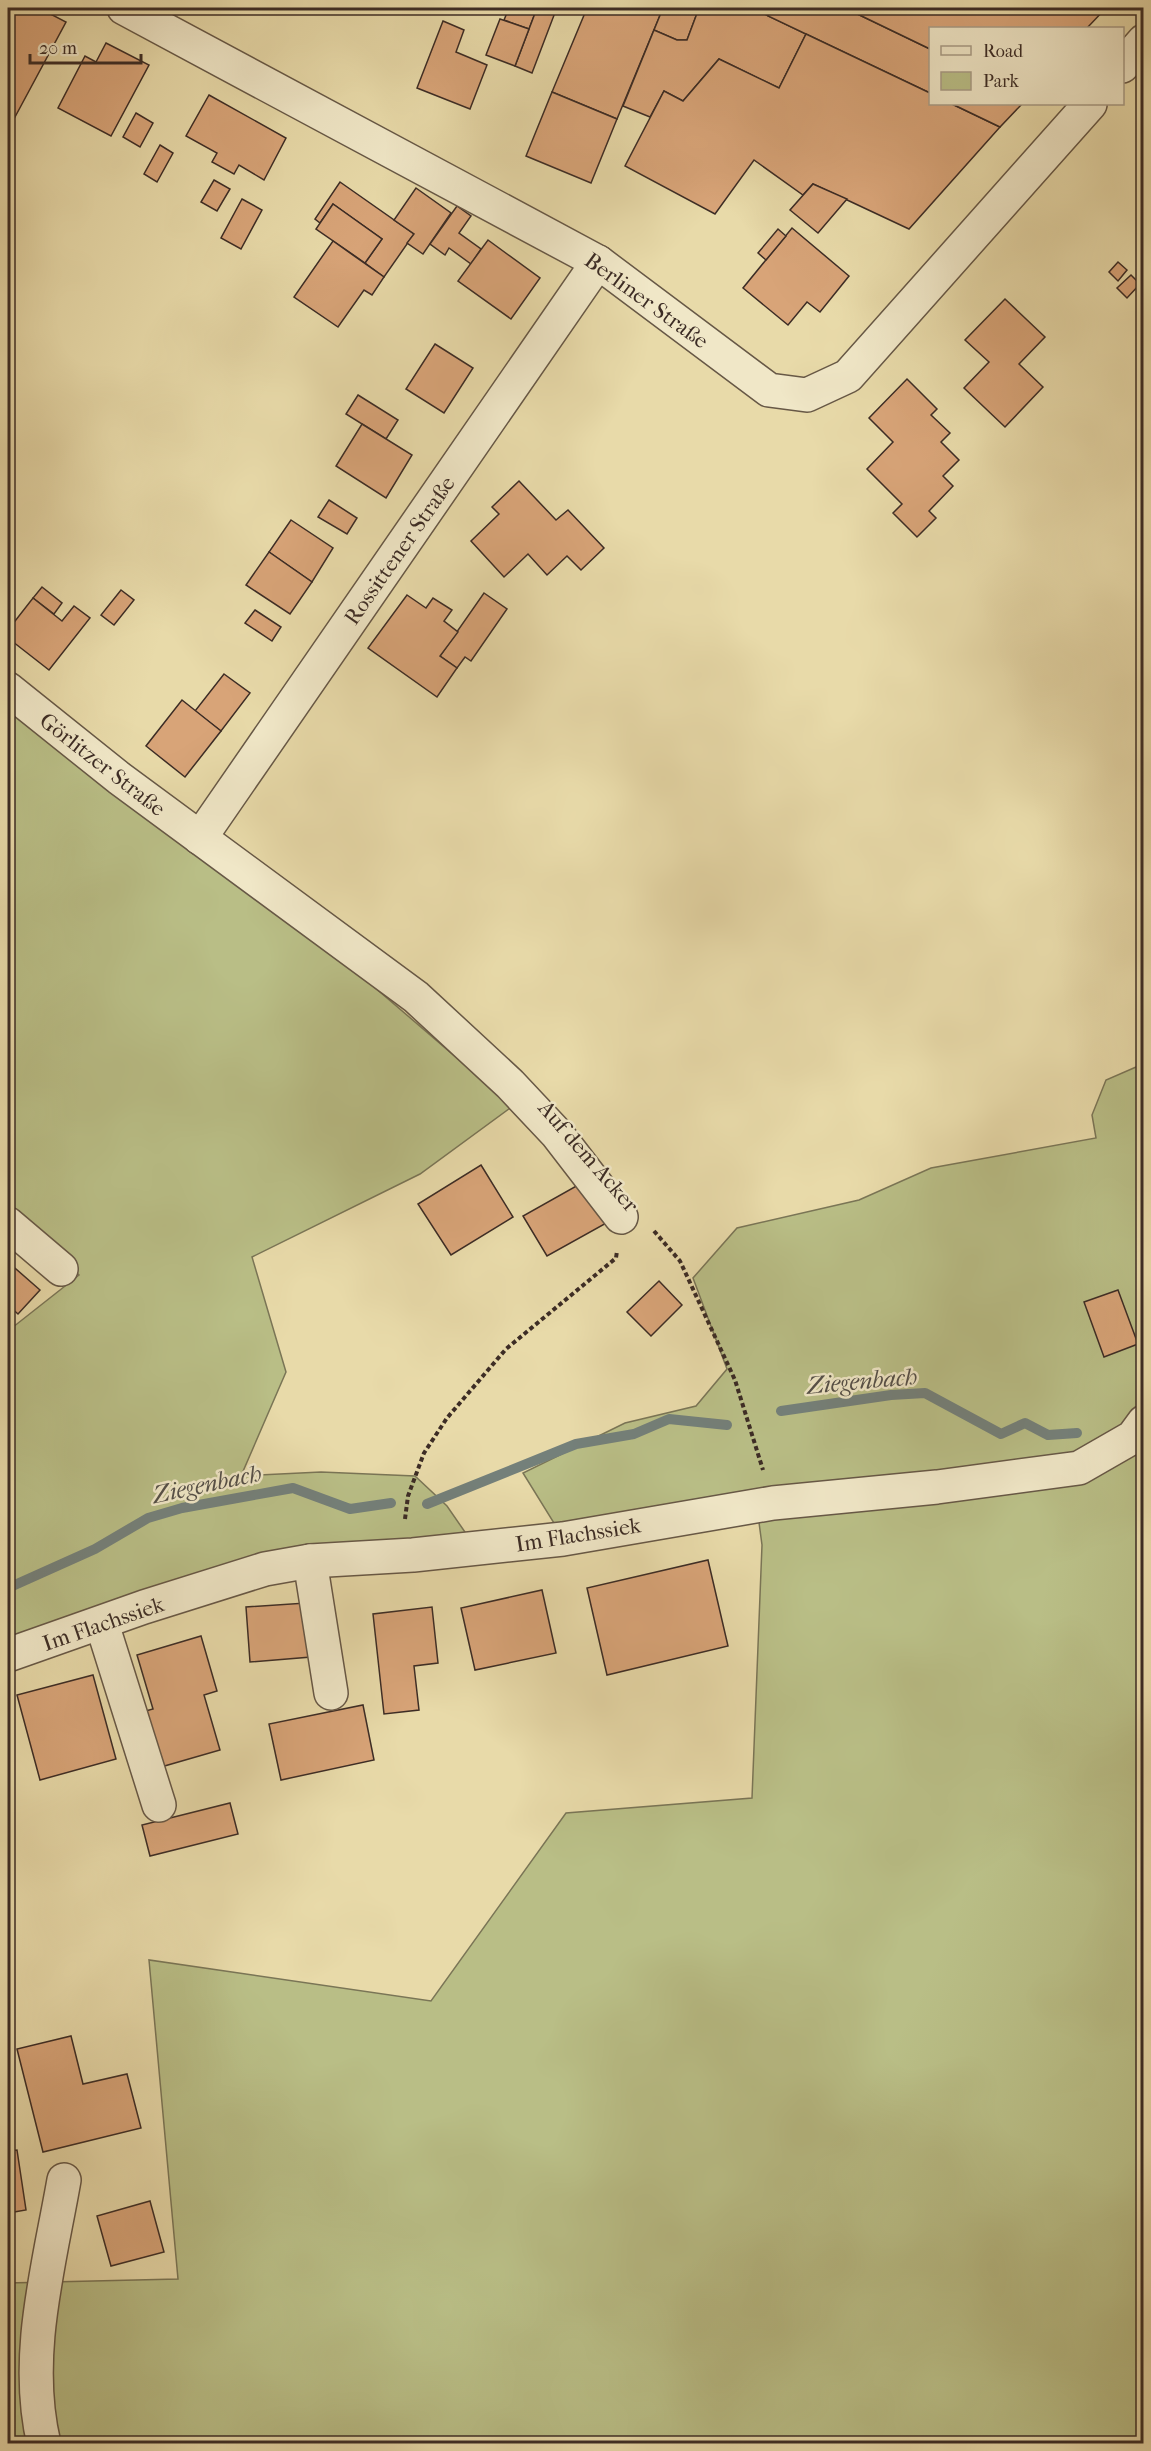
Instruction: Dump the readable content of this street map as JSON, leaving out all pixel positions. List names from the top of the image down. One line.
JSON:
{"streets":{"street":["Berliner Straße","Rossittener Straße","Görlitzer Straße","Im Flachssiek"],"path":["Auf dem Acker"]},"crossings":[["Berliner Straße","Rossittener Straße"],["Rossittener Straße","Görlitzer Straße"],["Auf dem Acker","Im Flachssiek"]],"water":["Ziegenbach"],"legend":["Road","Park"],"scale_bar":"20 m"}
